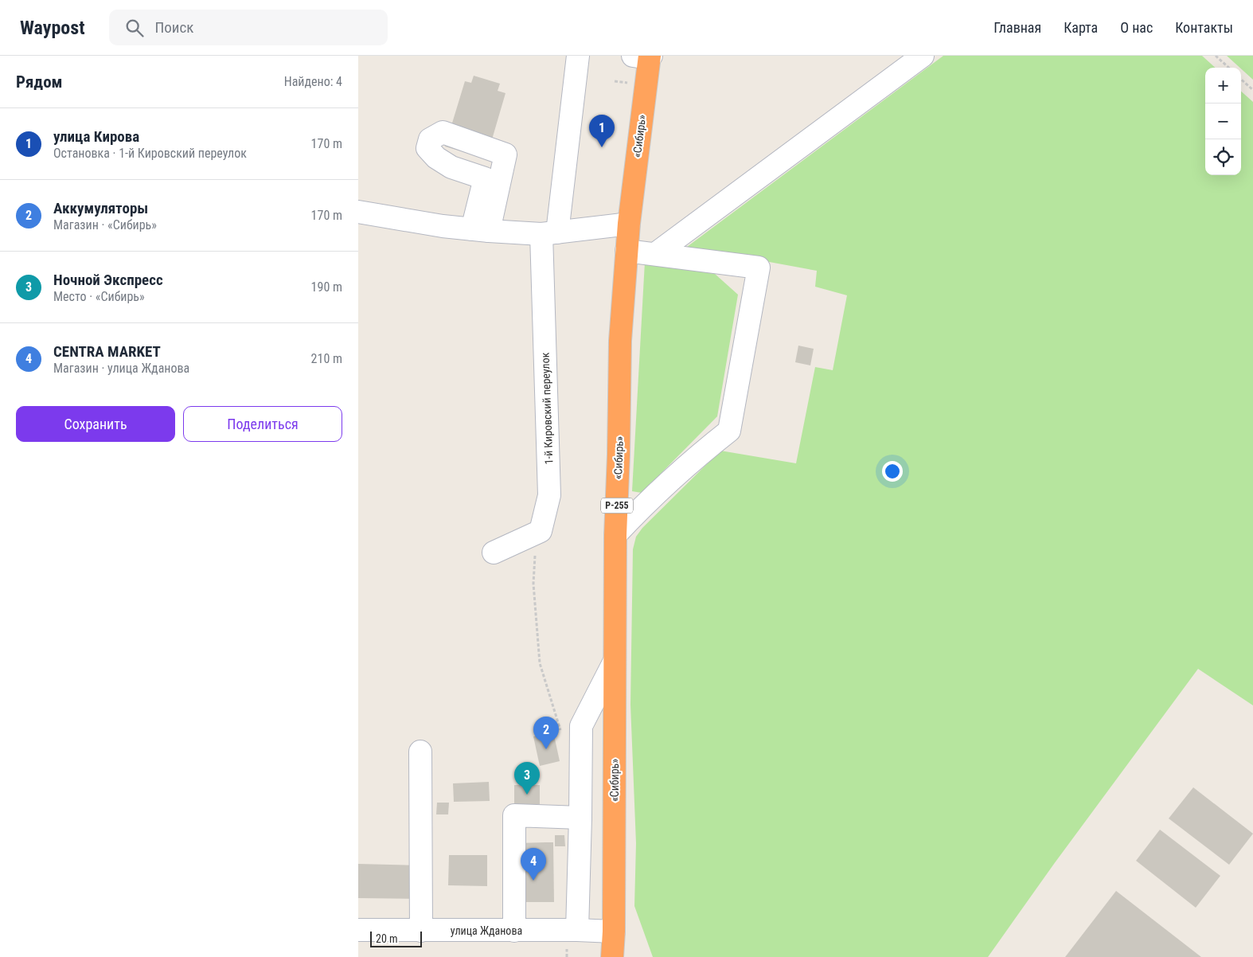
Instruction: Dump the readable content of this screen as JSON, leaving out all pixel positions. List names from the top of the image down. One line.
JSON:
{"streets":{"highway":["«Сибирь»","Р-255"],"street":["1-й Кировский переулок","улица Жданова"]},"crossings":[["«Сибирь»","улица Жданова"]],"scale_bar":"20 m","page":{"header":"Waypost","search":"Поиск","nav":["Главная","Карта","О нас","Контакты"],"heading":["Рядом","Найдено: 4"],"map_buttons":["+","−"],"list":[{"mark":"1","name":"улица Кирова","note":"Остановка · 1-й Кировский переулок","value":"170 m"},{"mark":"2","name":"Аккумуляторы","note":"Магазин · «Сибирь»","value":"170 m"},{"mark":"3","name":"Ночной Экспресс","note":"Место · «Сибирь»","value":"190 m"},{"mark":"4","name":"CENTRA MARKET","note":"Магазин · улица Жданова","value":"210 m"}],"pins":["1","2","3","4"],"buttons":["Сохранить","Поделиться"],"scale":"20 m"}}
